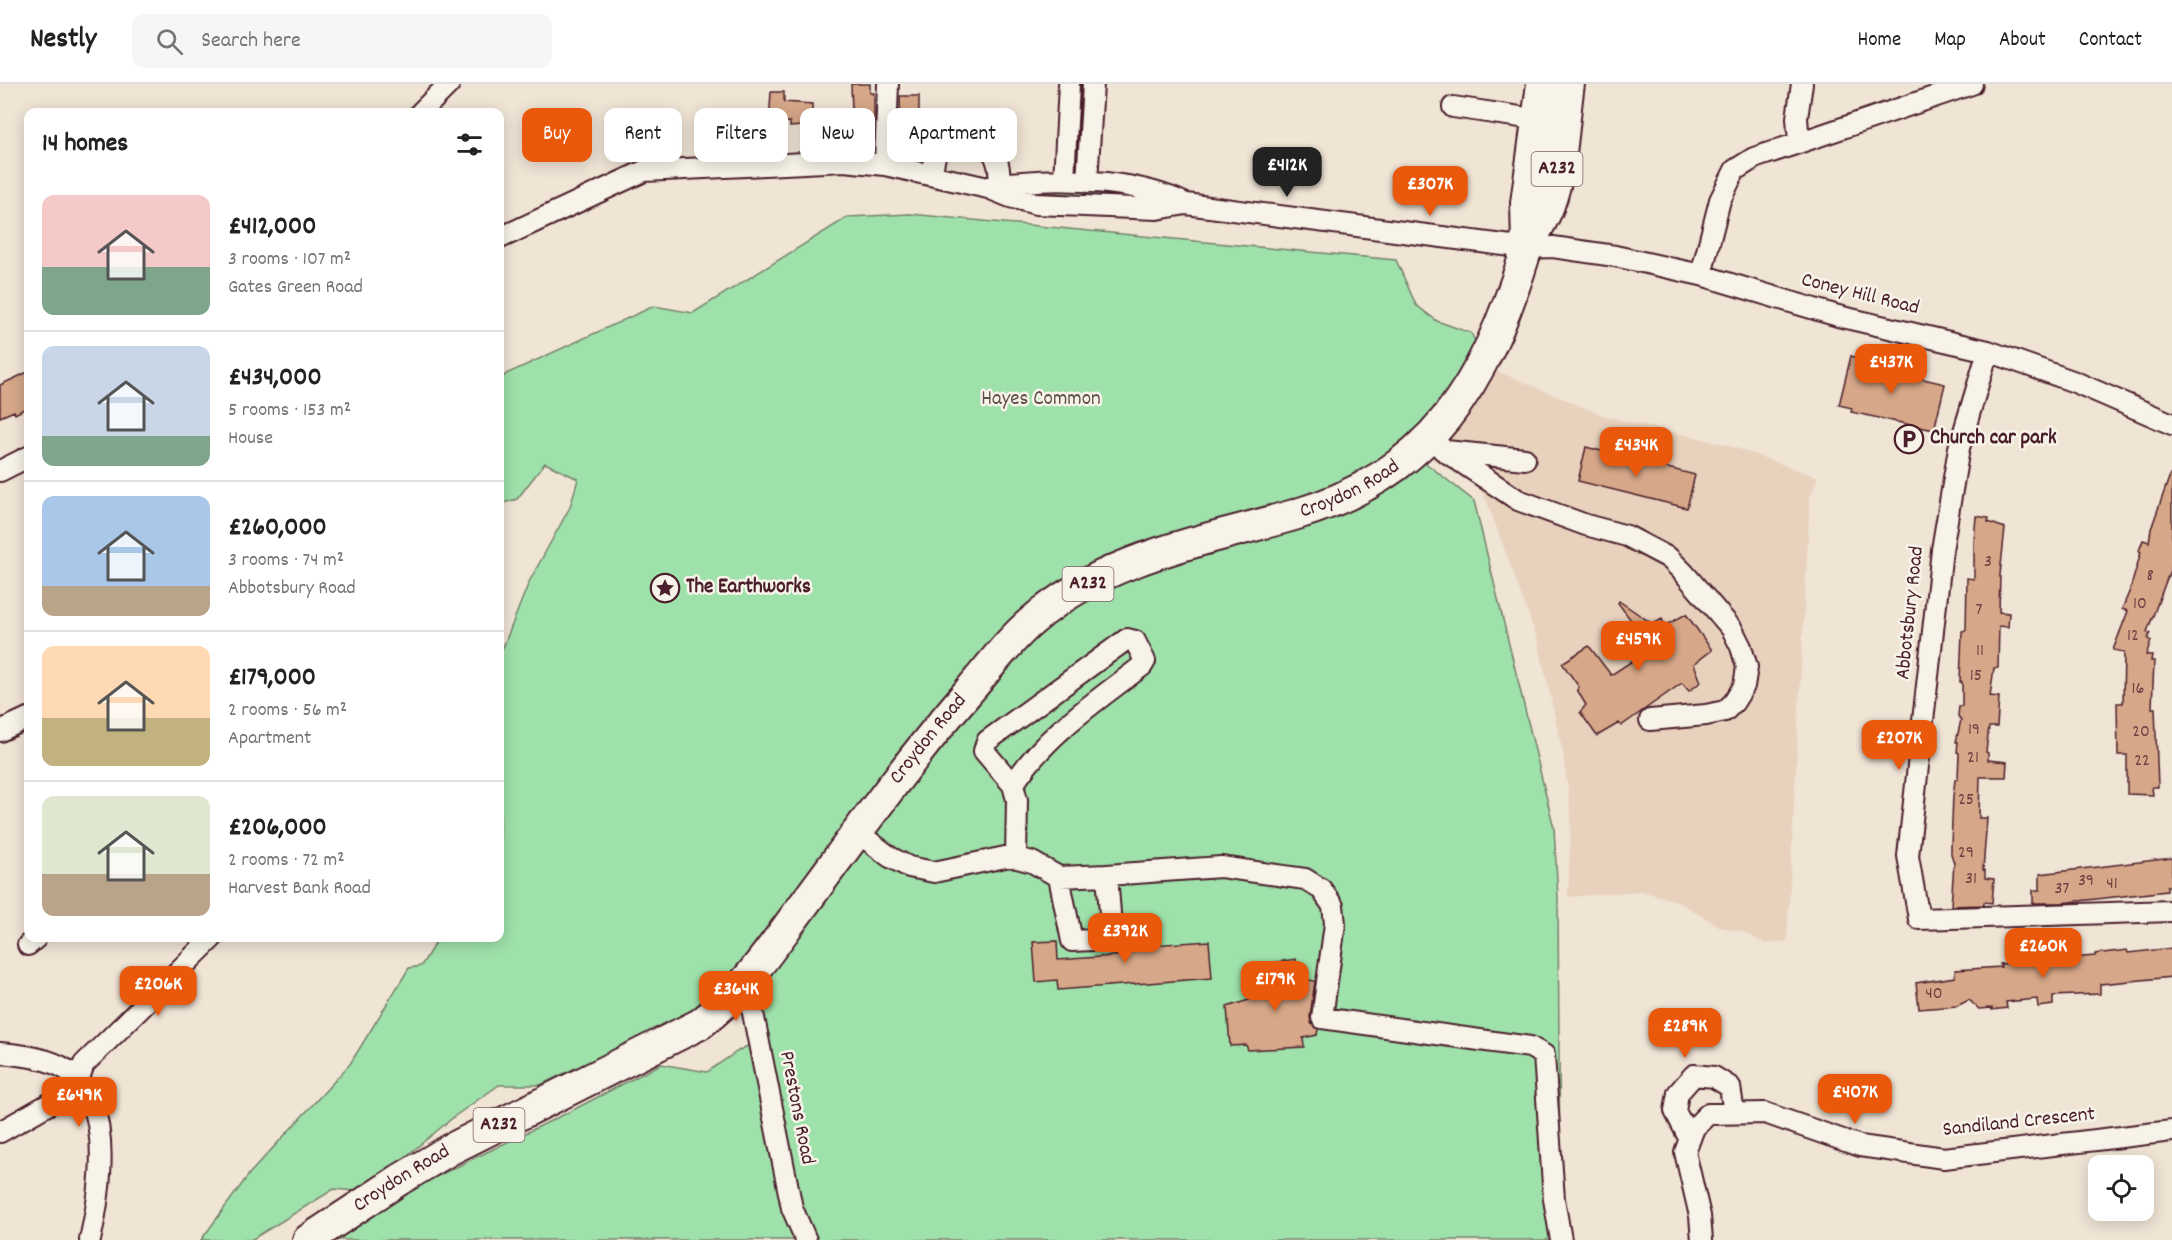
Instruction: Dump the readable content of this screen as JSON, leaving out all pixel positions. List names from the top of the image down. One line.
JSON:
{"streets":{"highway":["A232","Croydon Road"],"street":["Coney Hill Road","Abbotsbury Road","Prestons Road","Sandiland Crescent"]},"crossings":[["Coney Hill Road","Croydon Road"],["Coney Hill Road","Abbotsbury Road"],["Croydon Road","Prestons Road"]],"parks":["Hayes Common"],"places":{"parking":["Church car park"],"place":["The Earthworks"]},"house_numbers":["3","8","10","7","12","11","15","16","19","20","21","22","25","29","31","39","41","37","40"],"page":{"header":"Nestly","search":"Search here","nav":["Home","Map","About","Contact"],"chip":["Buy","Rent","Filters","New","Apartment"],"heading":"14 homes","price":["£412K","£307K","£437K","£434K","£459K","£207K","£392K","£260K","£179K","£206K","£364K","£289K","£407K","£649K"],"list":[{"name":"£412,000","note":"3 rooms · 107 m² · Gates Green Road"},{"name":"£434,000","note":"5 rooms · 153 m² · House"},{"name":"£260,000","note":"3 rooms · 74 m² · Abbotsbury Road"},{"name":"£179,000","note":"2 rooms · 56 m² · Apartment"},{"name":"£206,000","note":"2 rooms · 72 m² · Harvest Bank Road"}]}}
